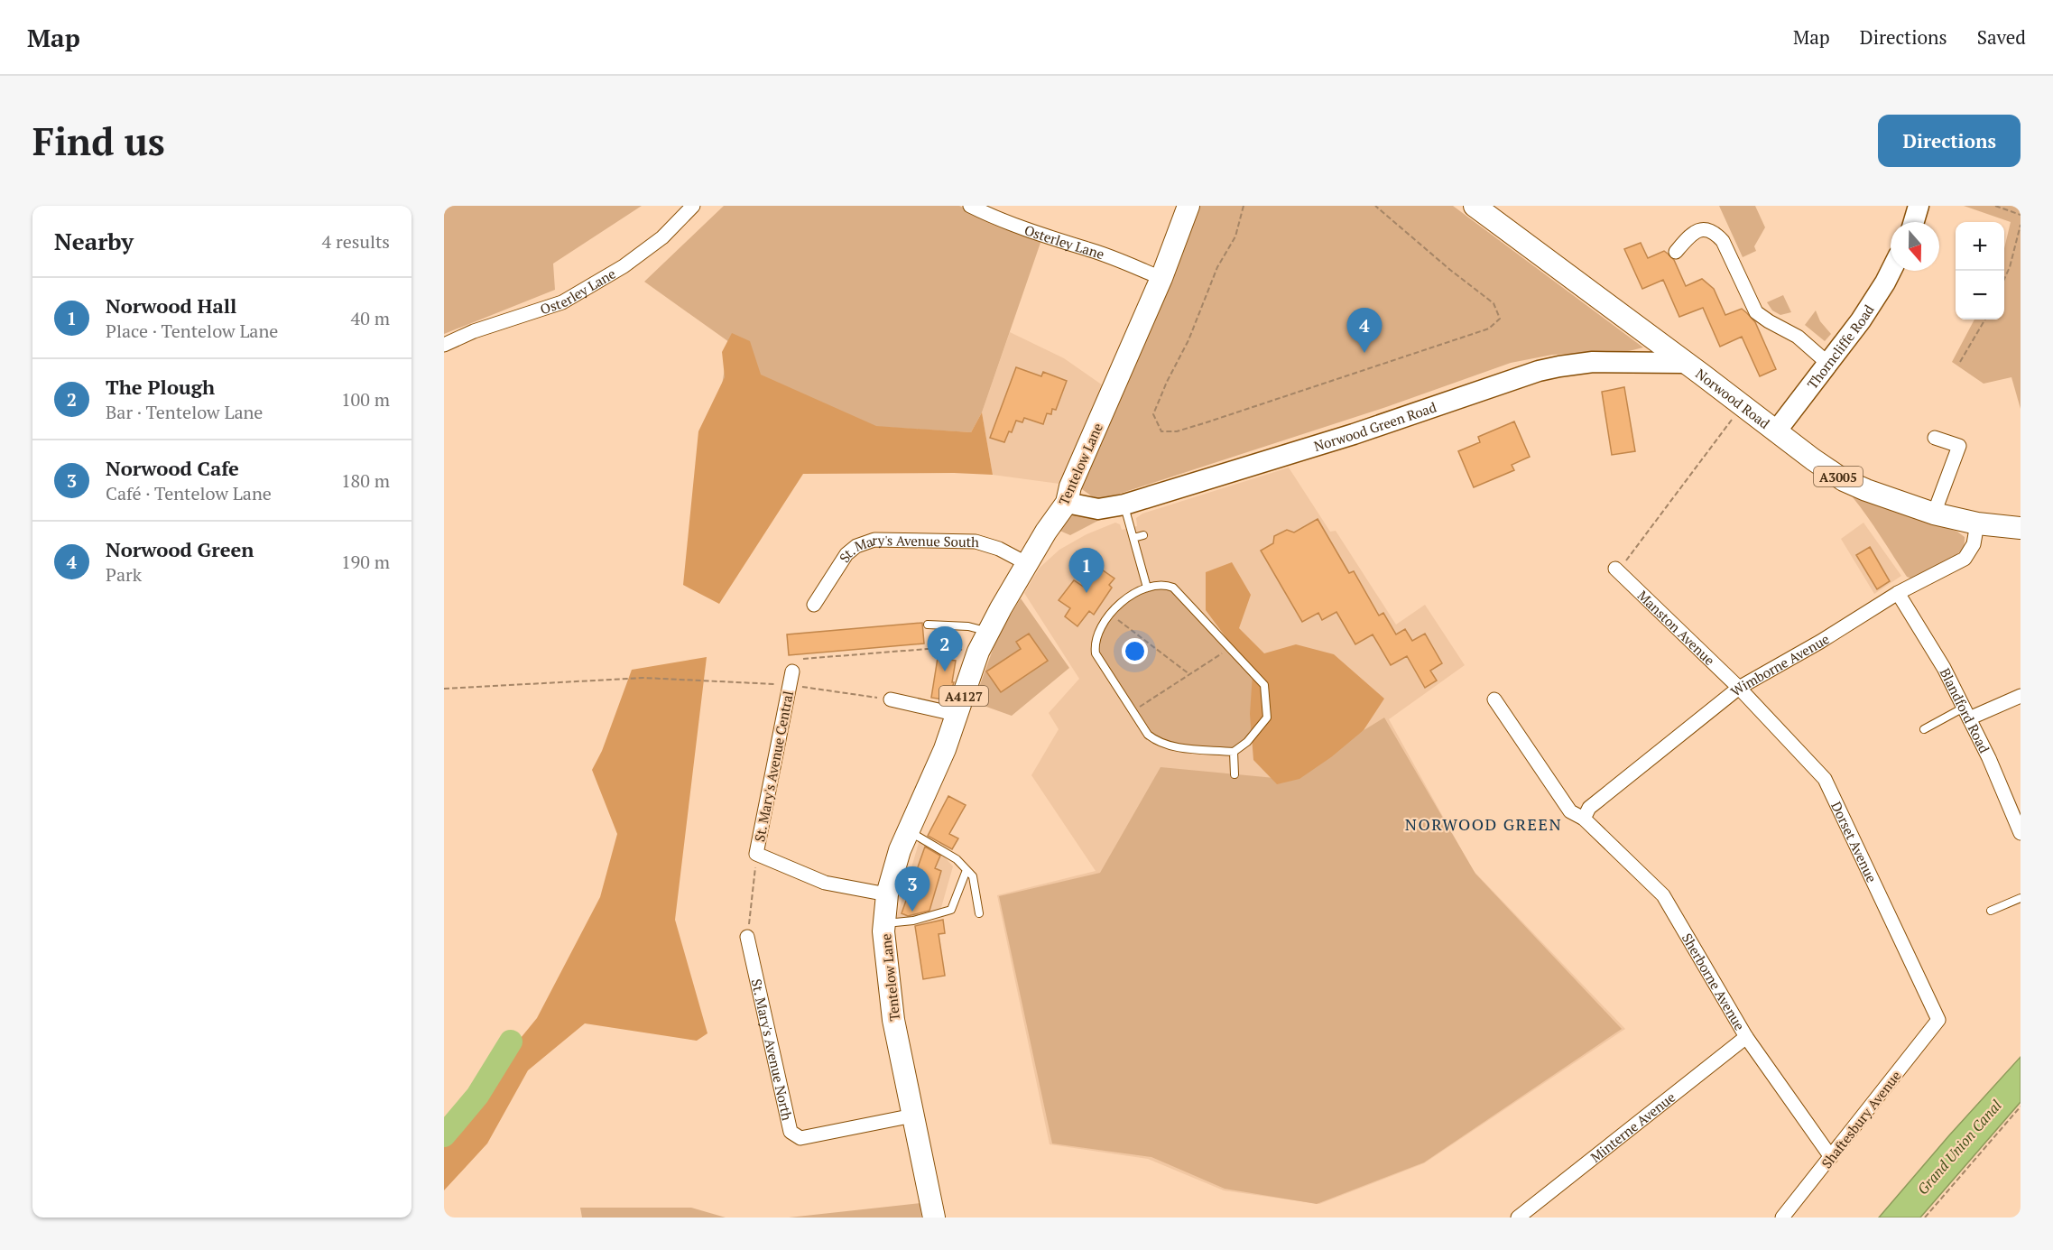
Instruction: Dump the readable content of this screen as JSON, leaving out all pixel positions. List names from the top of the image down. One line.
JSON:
{"streets":{"main road":["Norwood Road","Tentelow Lane","A3005","A4127"],"street":["Osterley Lane","Thorncliffe Road","Norwood Green Road","St. Mary's Avenue South","Manston Avenue","Wimborne Avenue","Blandford Road","St. Mary's Avenue Central","Dorset Avenue","Sherborne Avenue","St. Mary's Avenue North","Shaftesbury Avenue","Minterne Avenue"]},"crossings":[["Osterley Lane","Tentelow Lane"],["Thorncliffe Road","Norwood Road"],["Norwood Road","Norwood Green Road"],["Norwood Road","Wimborne Avenue"],["Norwood Green Road","Tentelow Lane"],["Tentelow Lane","St. Mary's Avenue South"],["Tentelow Lane","St. Mary's Avenue Central"],["Tentelow Lane","St. Mary's Avenue North"],["Manston Avenue","Wimborne Avenue"],["Manston Avenue","Dorset Avenue"],["Wimborne Avenue","Blandford Road"],["Wimborne Avenue","Dorset Avenue"],["Wimborne Avenue","Sherborne Avenue"],["Dorset Avenue","Shaftesbury Avenue"],["Sherborne Avenue","Shaftesbury Avenue"],["Sherborne Avenue","Minterne Avenue"]],"districts":["NORWOOD GREEN"],"water":["Grand Union Canal"],"north":"bottom","page":{"header":"Map","nav":["Map","Directions","Saved"],"buttons":"Directions","title":"Find us","heading":["Nearby","4 results"],"map_buttons":["+","−"],"list":[{"mark":"1","name":"Norwood Hall","note":"Place · Tentelow Lane","value":"40 m"},{"mark":"2","name":"The Plough","note":"Bar · Tentelow Lane","value":"100 m"},{"mark":"3","name":"Norwood Cafe","note":"Café · Tentelow Lane","value":"180 m"},{"mark":"4","name":"Norwood Green","note":"Park","value":"190 m"}],"pins":["4","1","2","3"]}}
